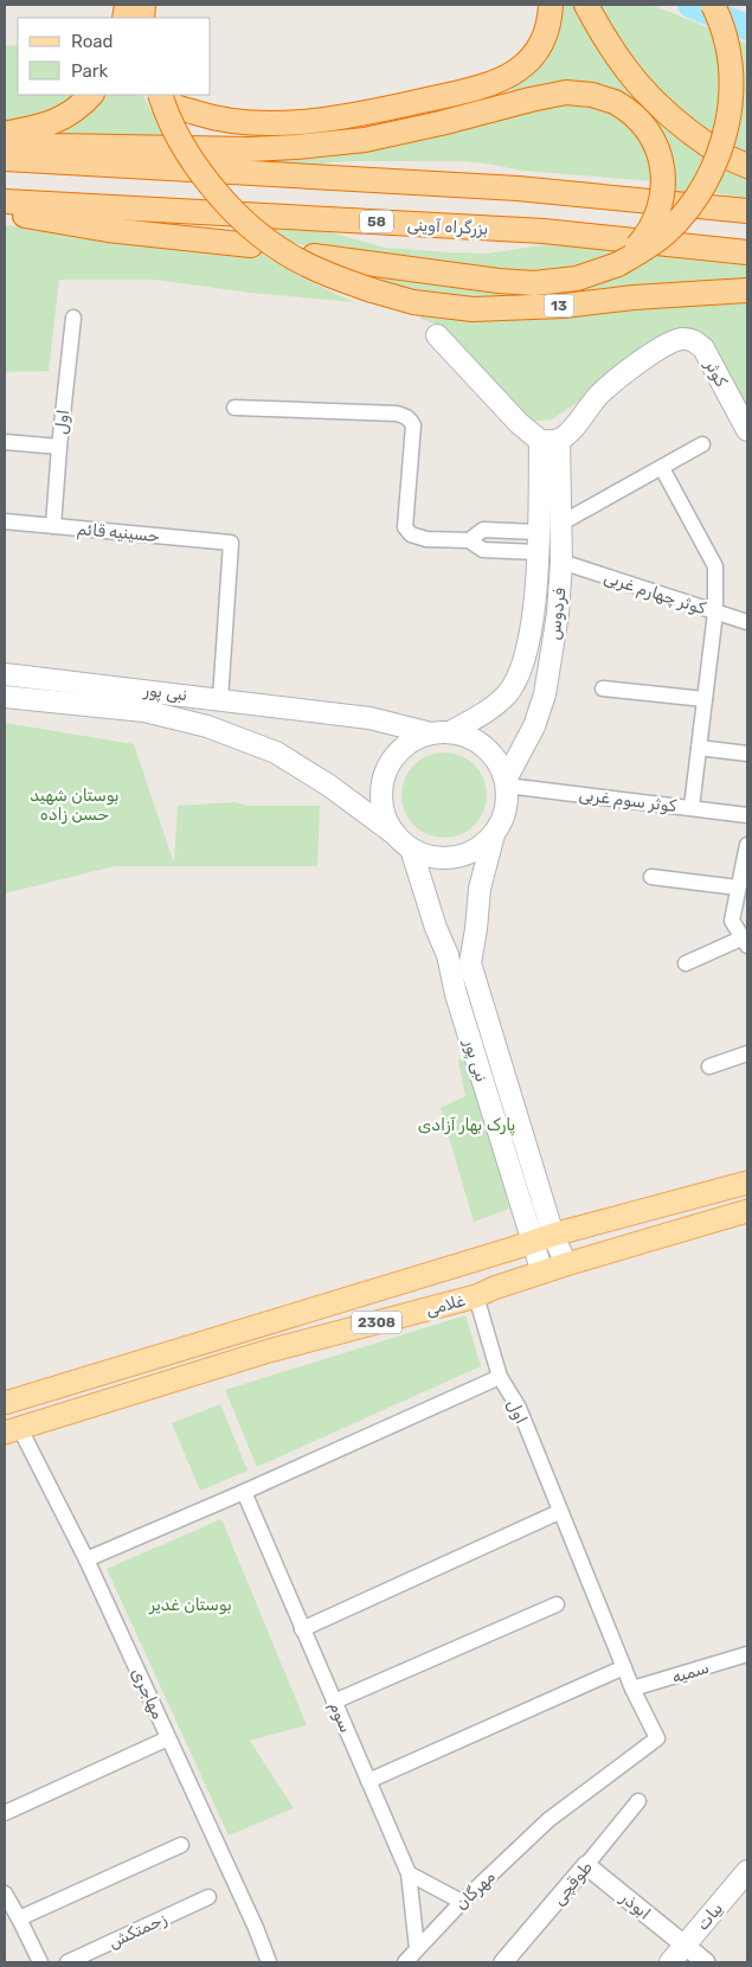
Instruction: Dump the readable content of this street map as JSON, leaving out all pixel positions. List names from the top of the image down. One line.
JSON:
{"streets":{"highway":["58","بزرگراه آوینی","13"],"main road":["کوثر","فردوس","نبی پور","غلامی","2308","بیات"],"street":["اول","حسینیه قائم","کوثر چهارم غربی","کوثر سوم غربی","سمیه","مهاجری","سوم","طوقچی","مهرگان","ابوذر","زحمتکش"]},"crossings":[["کوثر","فردوس"],["اول","حسینیه قائم"],["اول","غلامی"],["اول","سمیه"],["اول","مهرگان"],["حسینیه قائم","نبی پور"],["کوثر چهارم غربی","فردوس"],["فردوس","نبی پور"],["فردوس","کوثر سوم غربی"],["نبی پور","کوثر سوم غربی"],["نبی پور","غلامی"],["غلامی","مهاجری"],["سوم","مهرگان"],["طوقچی","ابوذر"],["ابوذر","بیات"]],"parks":["بوستان شهید حسن زاده","پارک بهار آزادی","بوستان غدیر"],"legend":["Road","Park"]}
